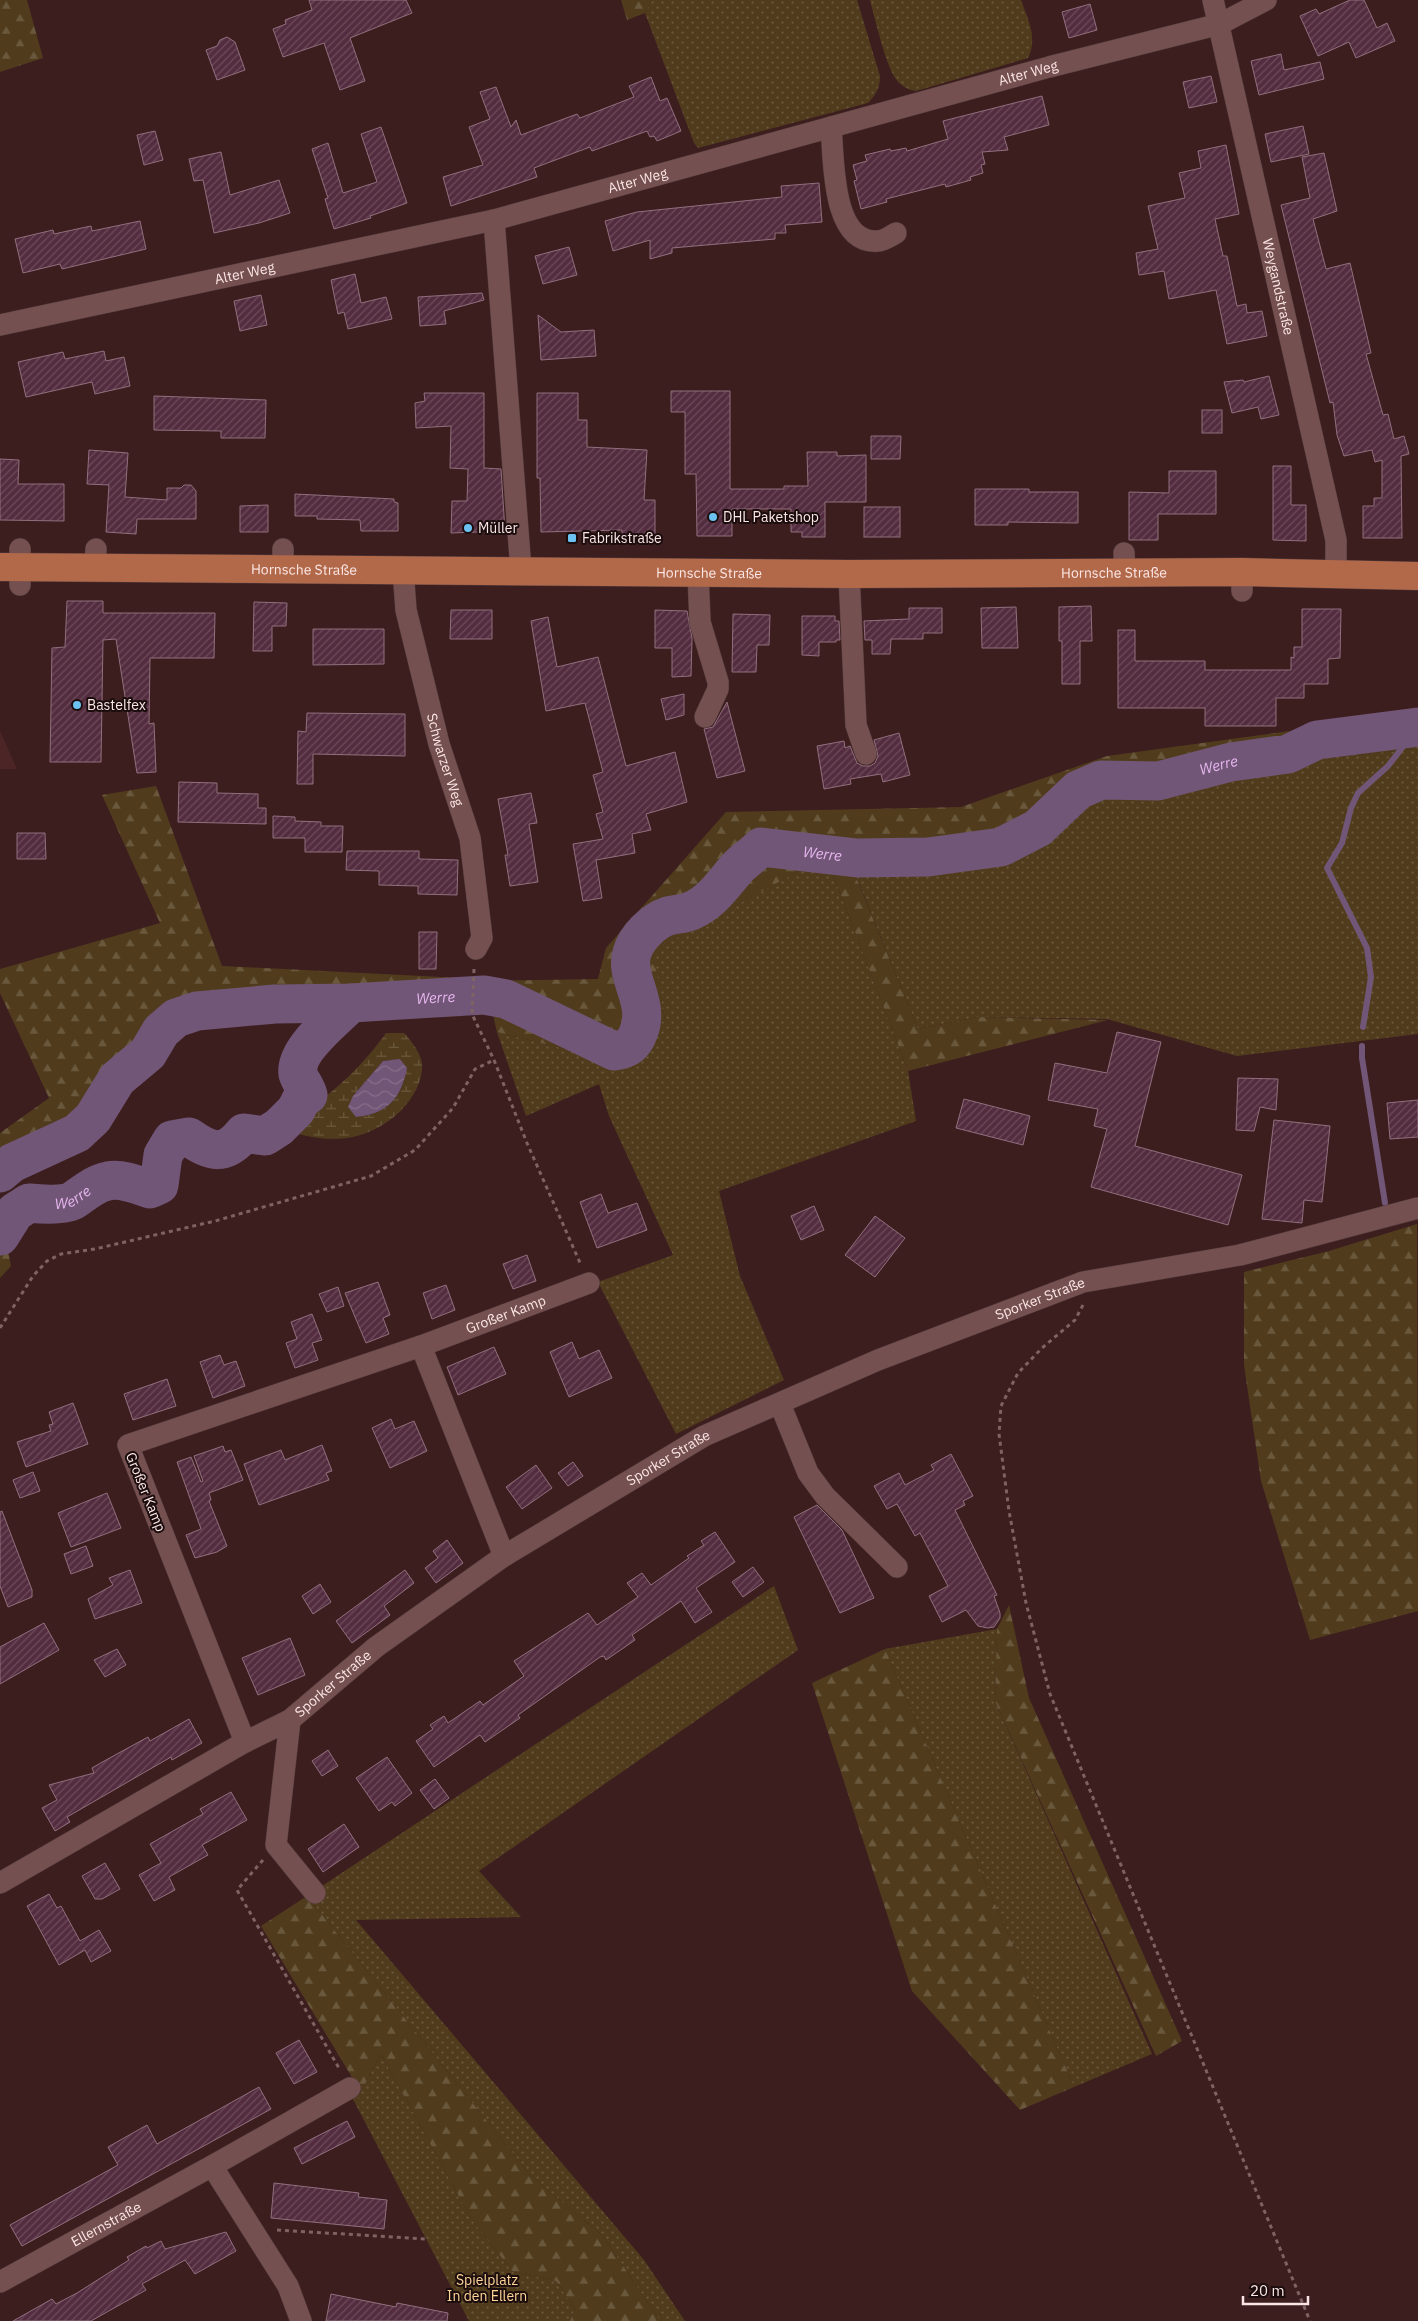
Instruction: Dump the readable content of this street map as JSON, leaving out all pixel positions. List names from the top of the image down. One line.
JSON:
{"streets":{"main road":["Hornsche Straße"],"street":["Alter Weg","Weygandstraße","Schwarzer Weg","Sporker Straße","Großer Kamp","Ellernstraße"]},"crossings":[["Alter Weg","Weygandstraße"],["Weygandstraße","Hornsche Straße"],["Hornsche Straße","Schwarzer Weg"],["Sporker Straße","Großer Kamp"]],"water":["Werre"],"parks":["Spielplatz In den Ellern"],"places":{"other":["DHL Paketshop","Müller","Bastelfex"],"transit":["Fabrikstraße"]},"scale_bar":"20 m"}
